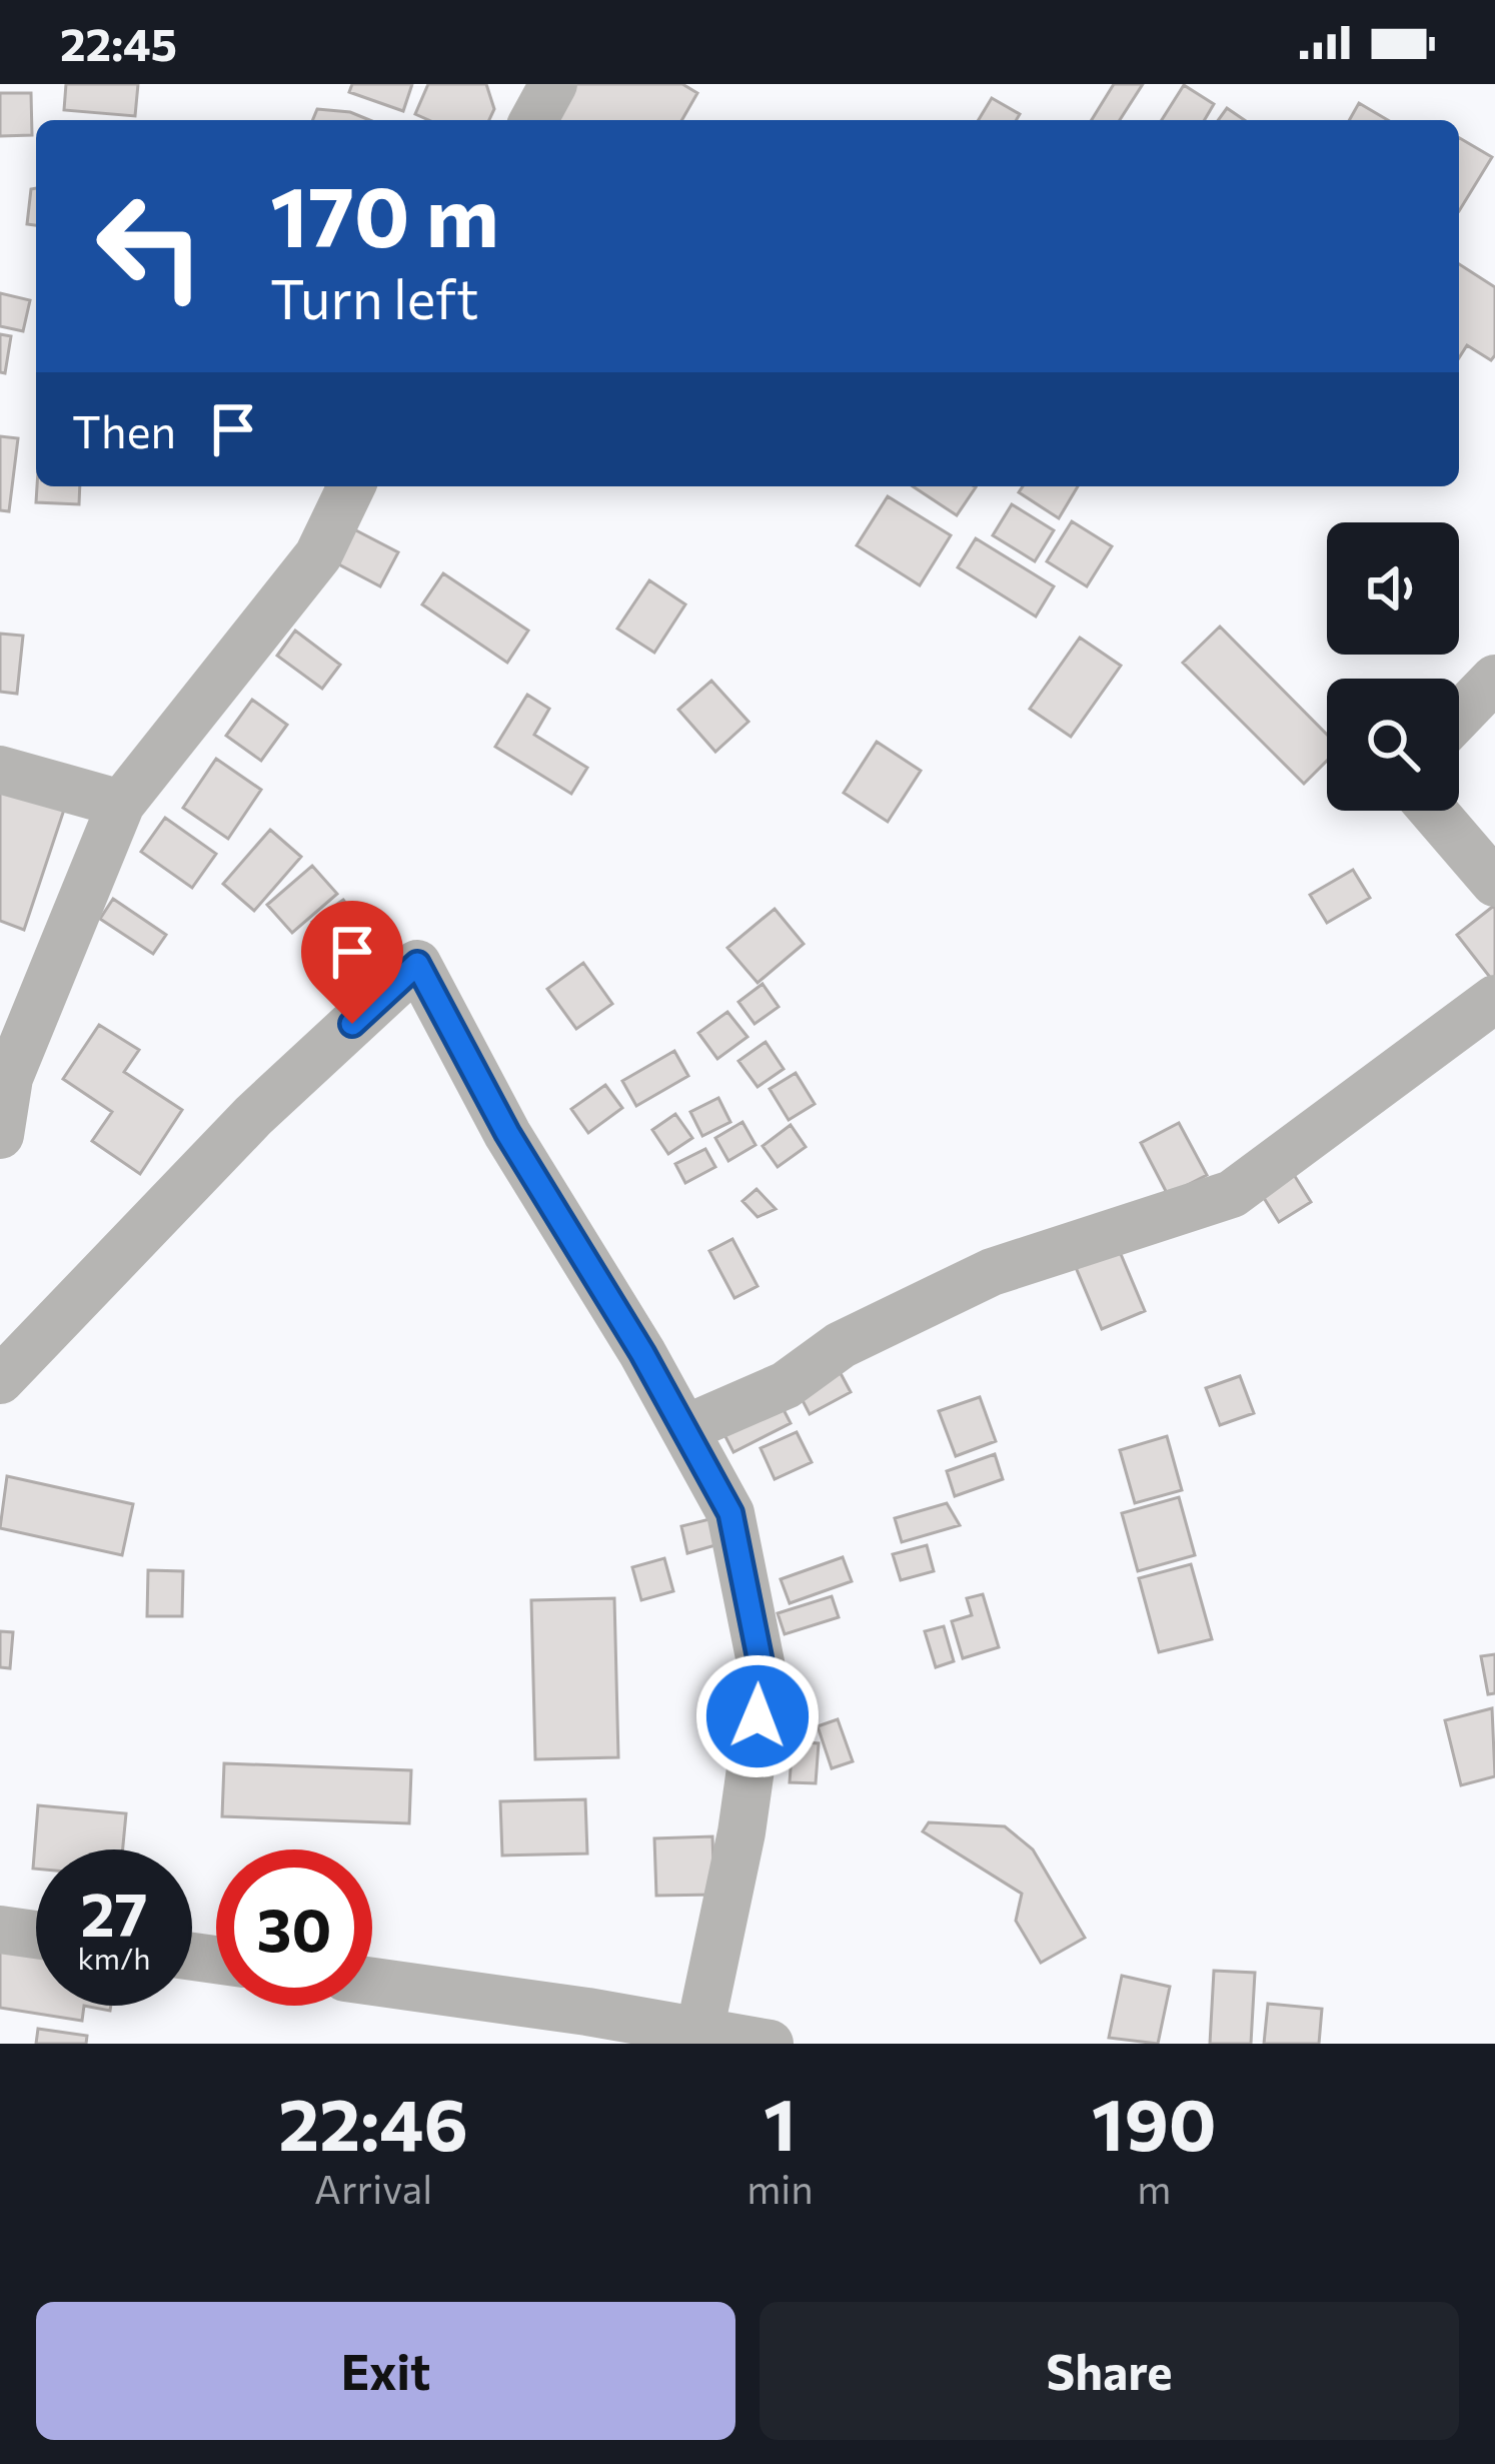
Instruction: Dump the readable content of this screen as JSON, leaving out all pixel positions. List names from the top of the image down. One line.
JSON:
{"page":{"status":"22:45","turn":["170 m","Turn left"],"then":"Then","speed":"27 km/h","limit":"30","eta":["22:46","Arrival","1","min","190","m"],"buttons":["Exit","Share"]}}
